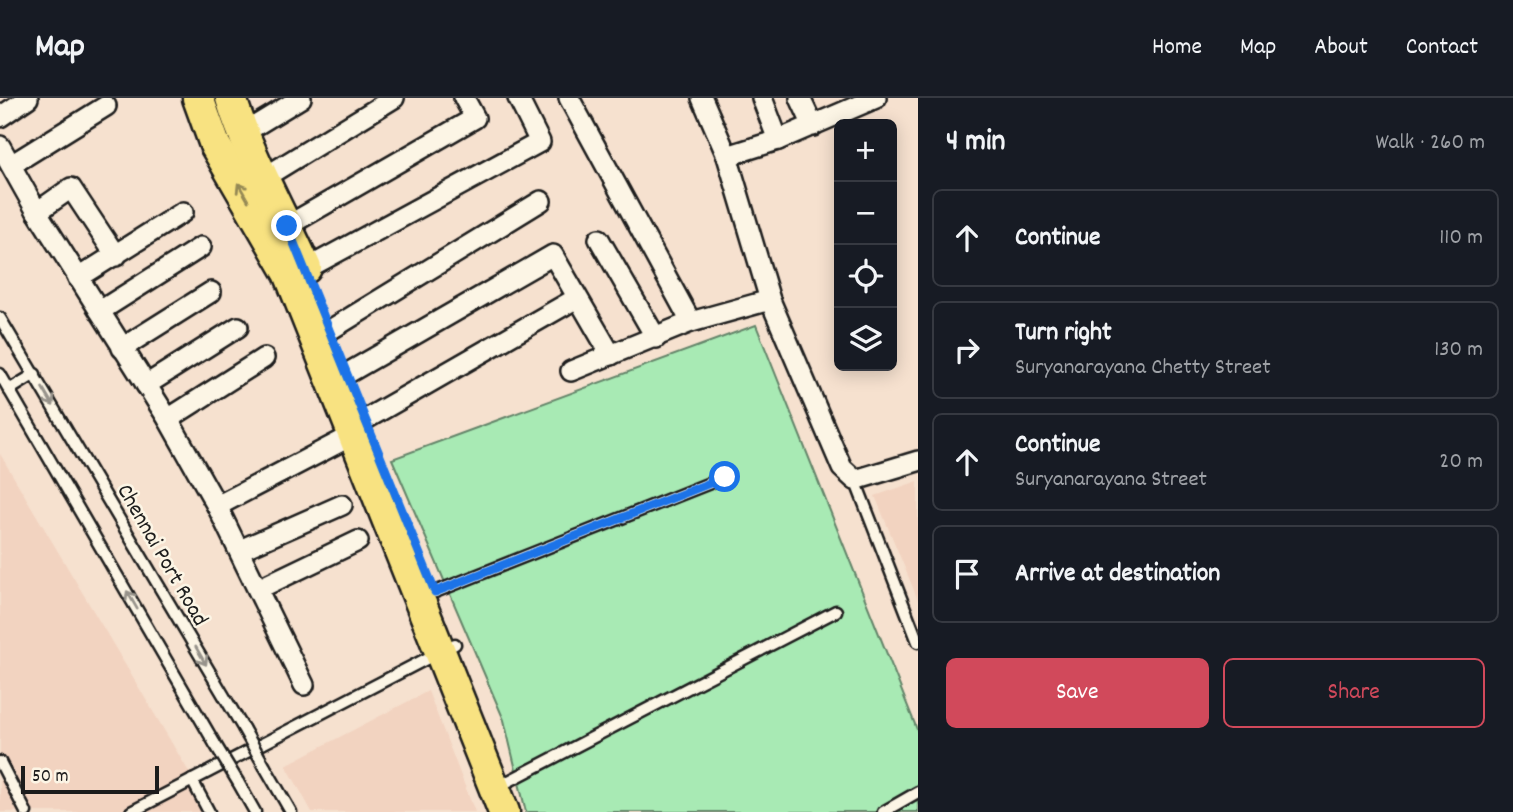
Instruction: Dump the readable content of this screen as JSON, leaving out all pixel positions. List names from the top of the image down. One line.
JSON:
{"streets":{"lane":["Chennai Port Road"]},"scale_bar":"50 m","page":{"header":"Map","nav":["Home","Map","About","Contact"],"heading":["4 min","Walk · 260 m"],"map_buttons":["+","−"],"list":[["Continue","110 m"],["Turn right","Suryanarayana Chetty Street","130 m"],["Continue","Suryanarayana Street","20 m"],"Arrive at destination"],"buttons":["Save","Share"],"scale":"50 m"}}
